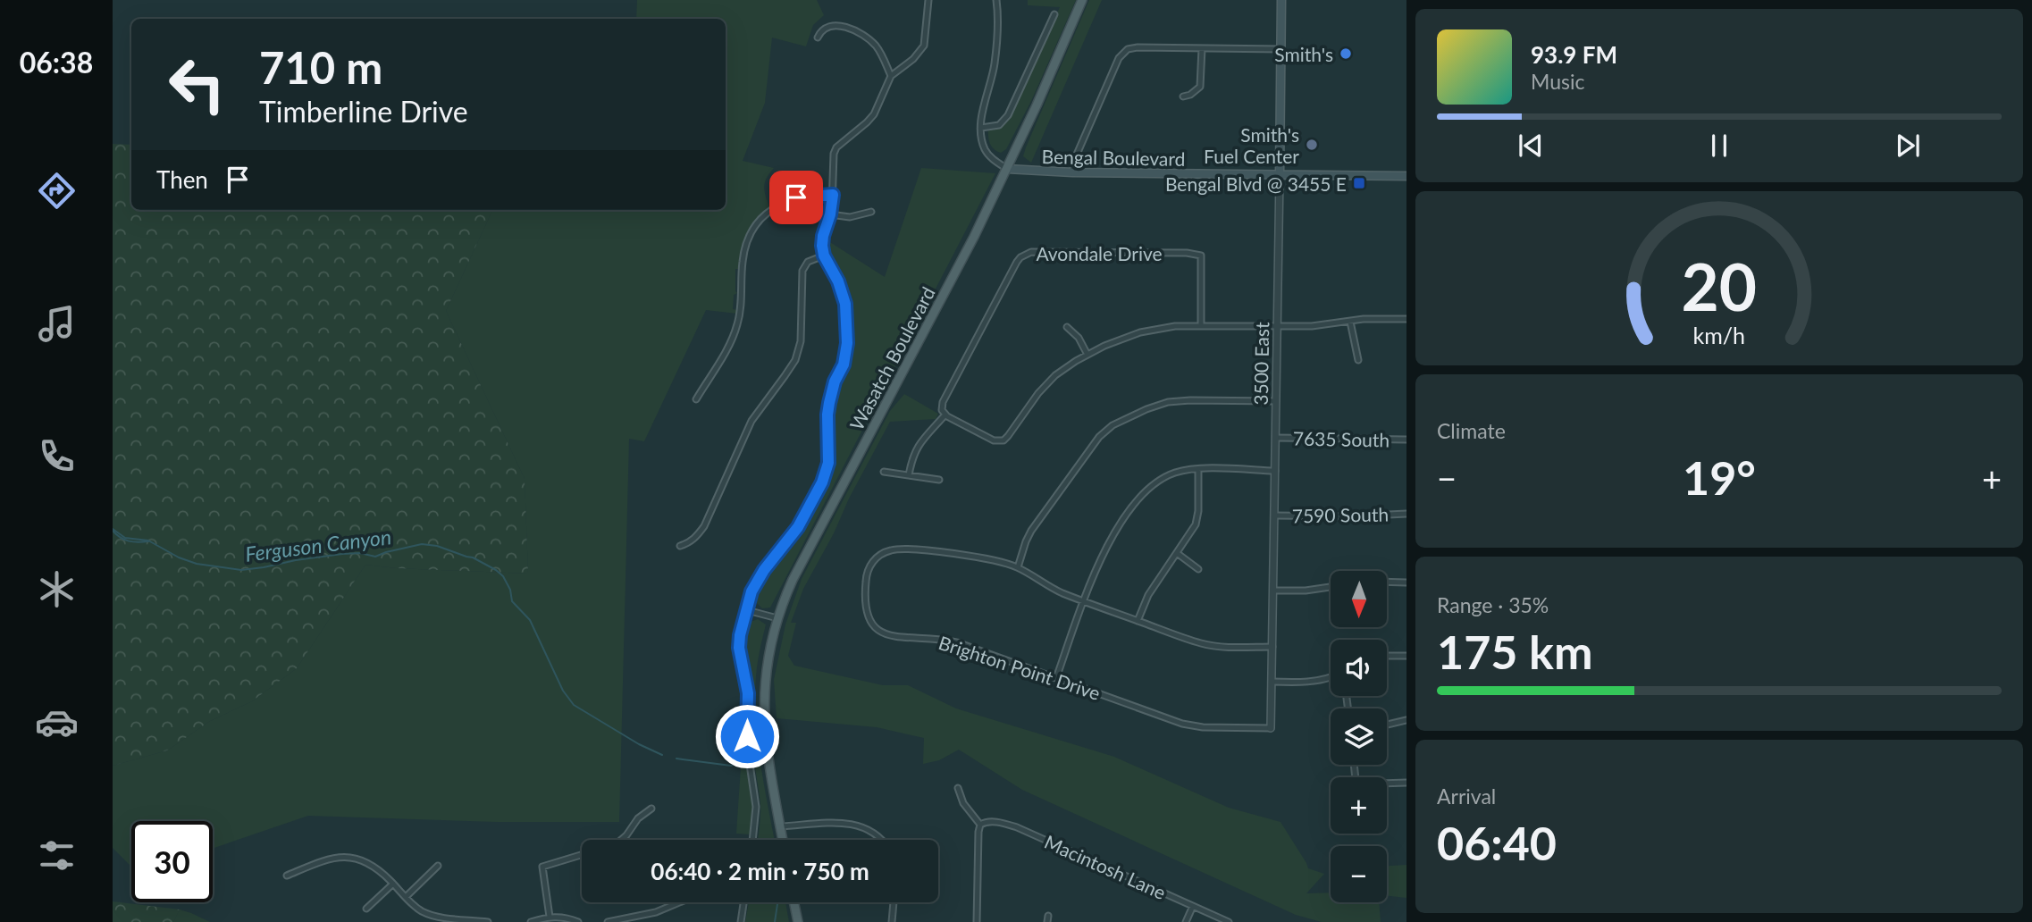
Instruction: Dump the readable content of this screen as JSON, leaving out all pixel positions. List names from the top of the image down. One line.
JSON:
{"streets":{"main road":["Bengal Boulevard","Wasatch Boulevard","3500 East"],"street":["Avondale Drive","7635 South","7590 South","Brighton Point Drive","Macintosh Lane"]},"crossings":[["Bengal Boulevard","Wasatch Boulevard"],["Bengal Boulevard","3500 East"],["3500 East","7635 South"],["3500 East","7590 South"],["3500 East","Brighton Point Drive"]],"water":["Ferguson Canyon"],"places":{"other":["Smith's","Smith's Fuel Center"],"transit":["Bengal Blvd @ 3455 E"]},"north":"bottom","page":{"tabs":"06:38","turn":["710 m","Timberline Drive"],"song":["93.9 FM","Music"],"then":"Then","tile":["Climate",["Range · 35%","175 km"],["Arrival","06:40"]],"heat":["−","19°","+"],"map_buttons":["+","−"],"limit":"30","trip":"06:40 · 2 min · 750 m","gauge":["20","km/h"]}}
